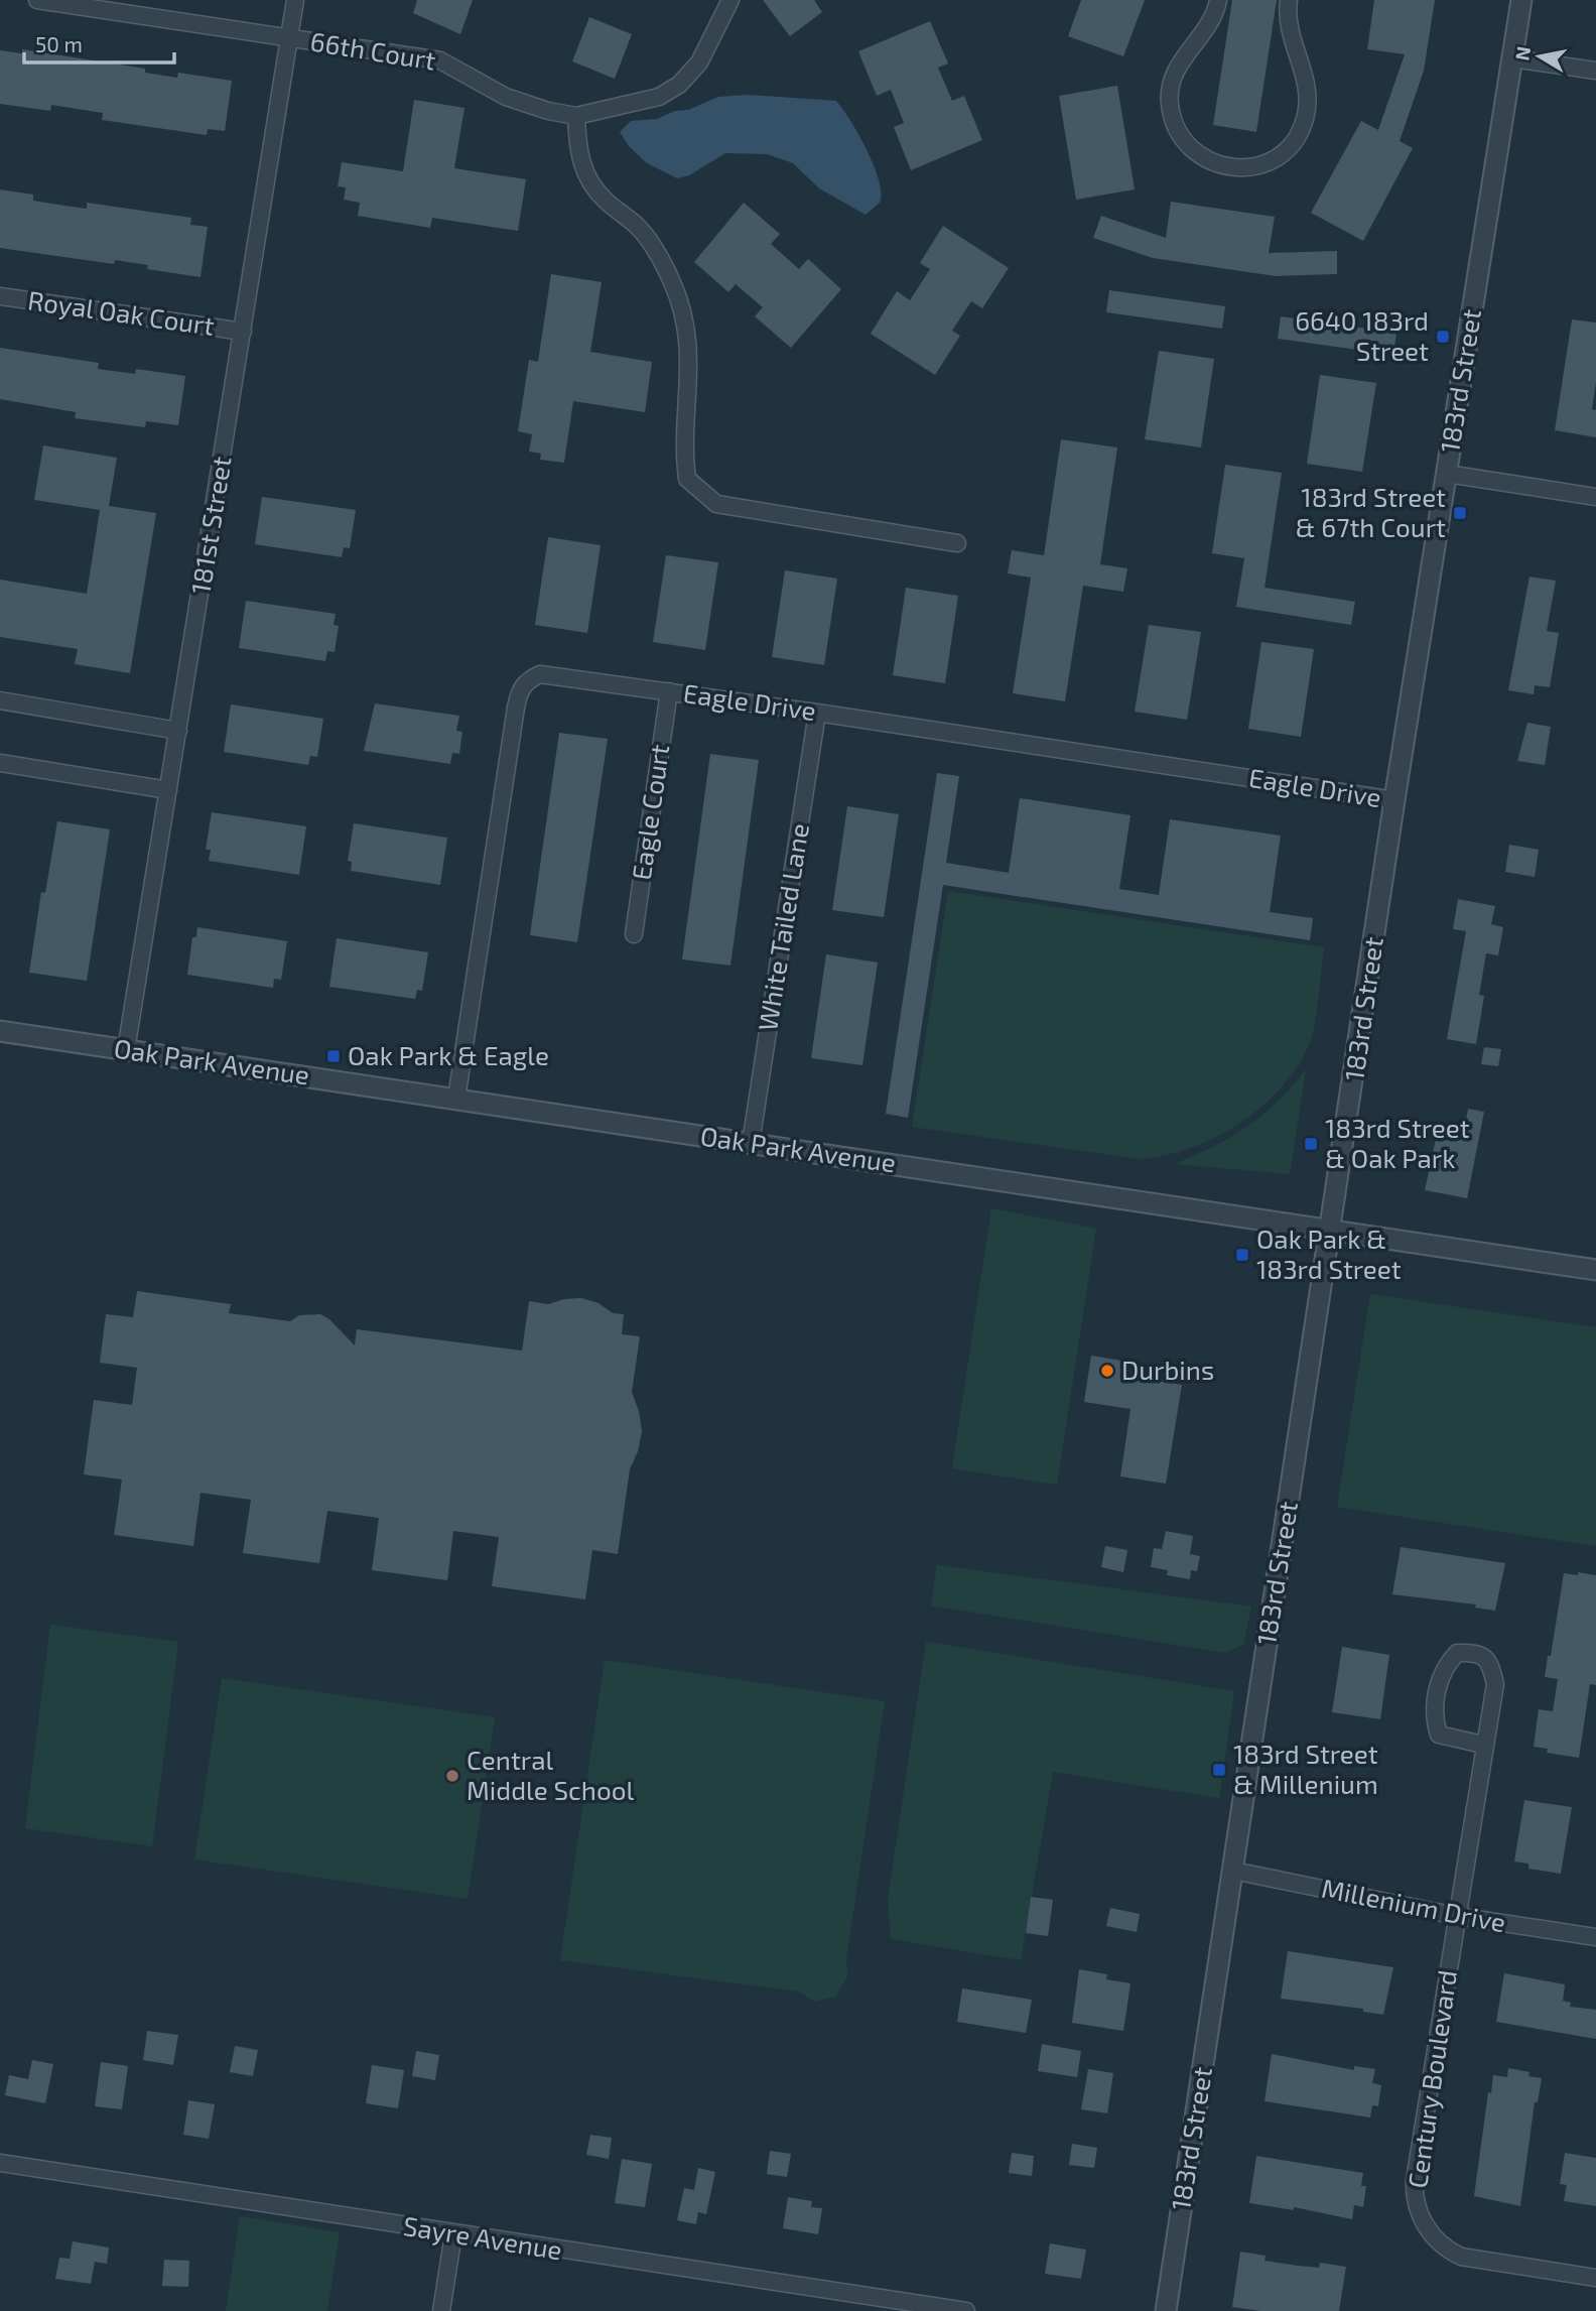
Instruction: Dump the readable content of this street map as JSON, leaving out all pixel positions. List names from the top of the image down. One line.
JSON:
{"streets":{"street":["66th Court","Royal Oak Court","183rd Street","181st Street","Eagle Drive","Eagle Court","White Tailed Lane","Oak Park Avenue","Millenium Drive","Century Boulevard","Sayre Avenue"]},"crossings":[["66th Court","181st Street"],["Royal Oak Court","181st Street"],["183rd Street","Eagle Drive"],["183rd Street","Oak Park Avenue"],["183rd Street","Millenium Drive"],["181st Street","Oak Park Avenue"],["Eagle Drive","Eagle Court"],["Eagle Drive","White Tailed Lane"],["Eagle Drive","Oak Park Avenue"],["White Tailed Lane","Oak Park Avenue"],["Millenium Drive","Century Boulevard"]],"places":{"transit":["6640 183rd Street","183rd Street & 67th Court","Oak Park & Eagle","183rd Street & Oak Park","Oak Park & 183rd Street","183rd Street & Millenium"],"other":["Durbins","Central Middle School"]},"scale_bar":"50 m","north":"left"}
